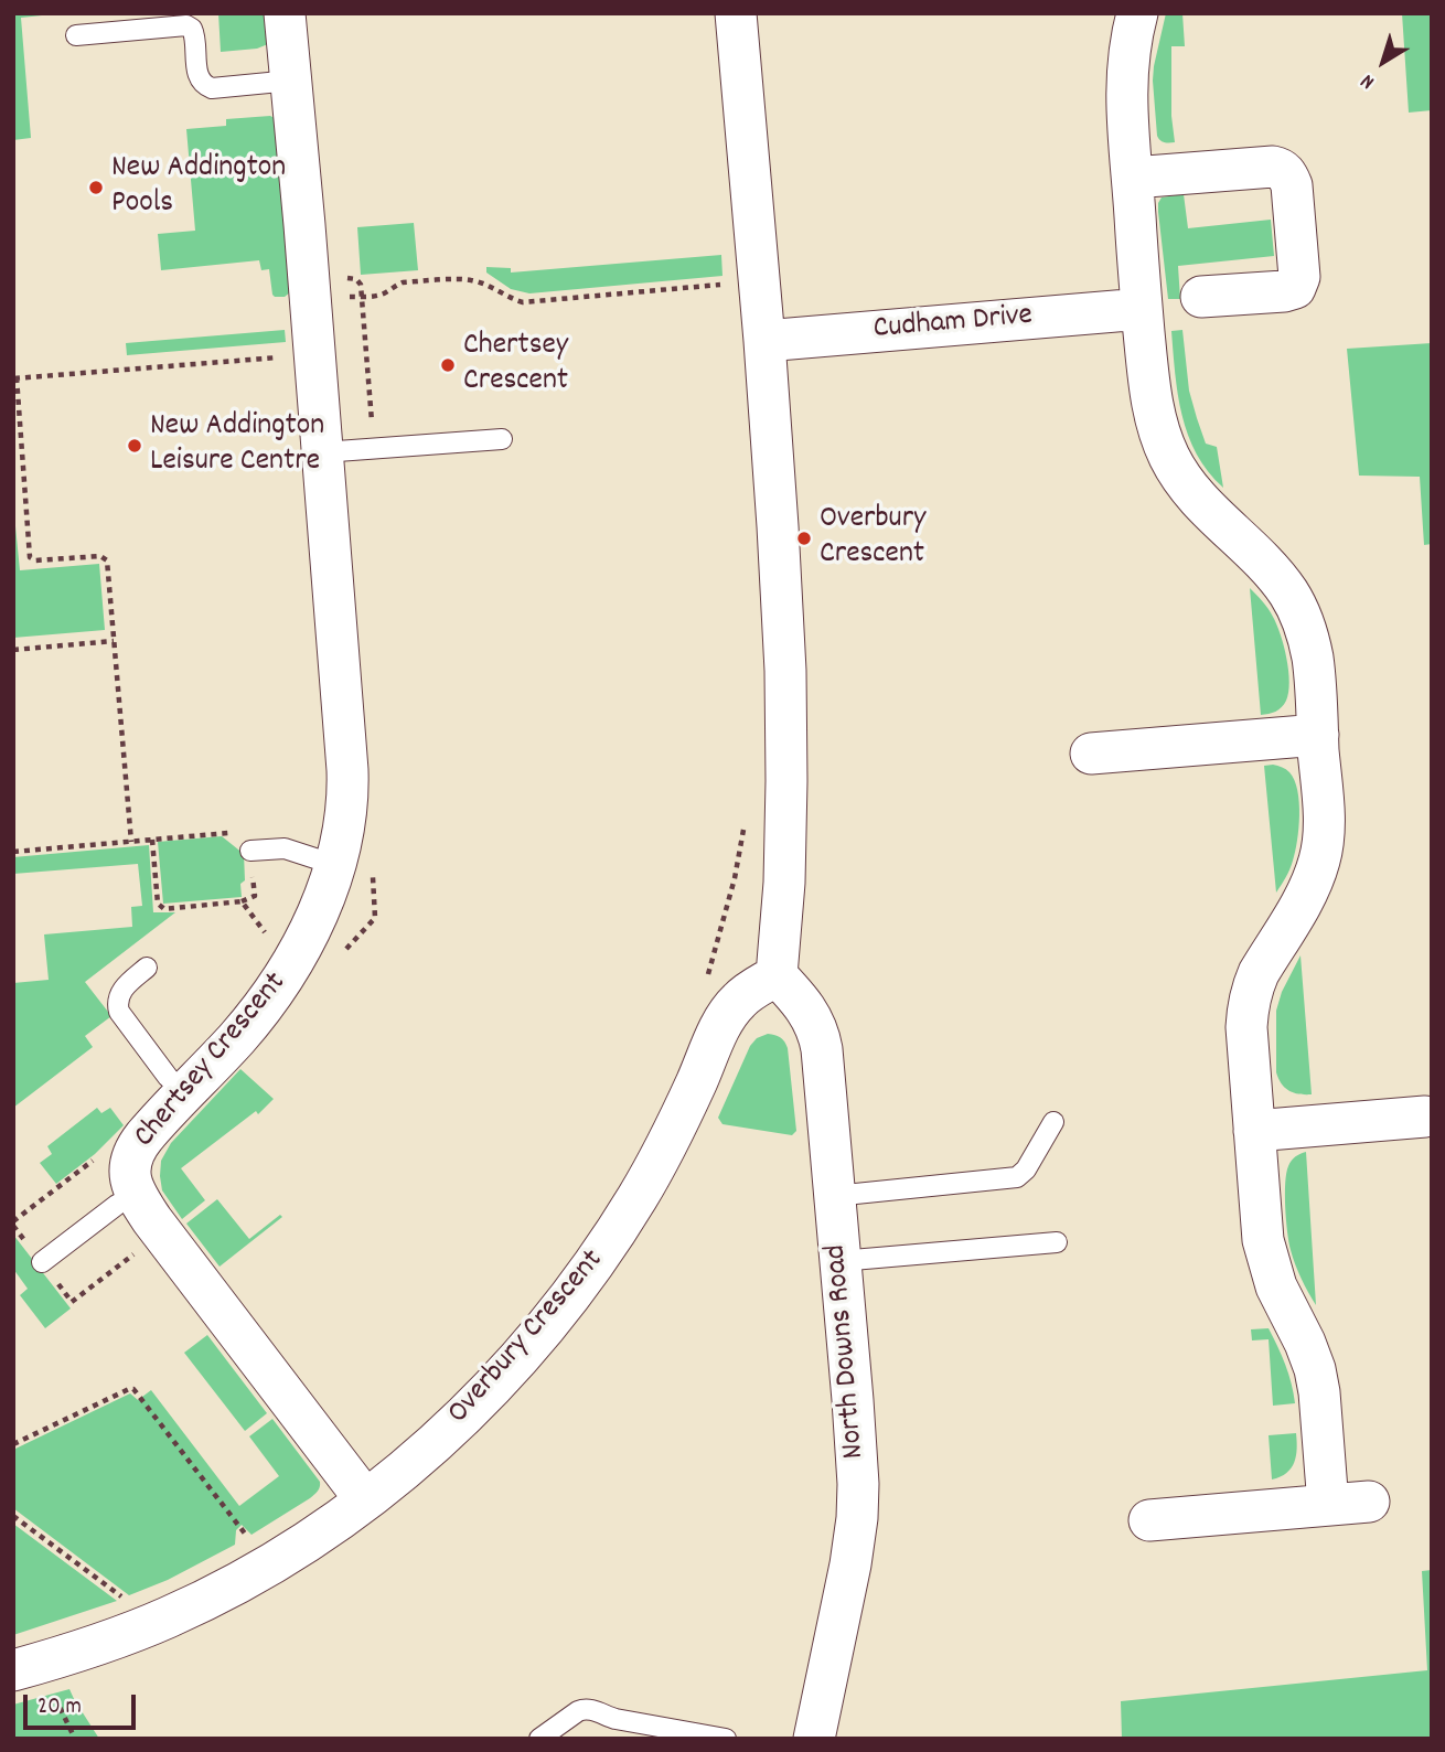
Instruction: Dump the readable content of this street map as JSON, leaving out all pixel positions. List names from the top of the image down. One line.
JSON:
{"streets":{"street":["Cudham Drive","Chertsey Crescent","Overbury Crescent","North Downs Road"]},"crossings":[["Chertsey Crescent","Overbury Crescent"],["Overbury Crescent","North Downs Road"]],"places":["New Addington Pools","Chertsey Crescent","New Addington Leisure Centre","Overbury Crescent"],"scale_bar":"20 m","north":"bottom left"}
